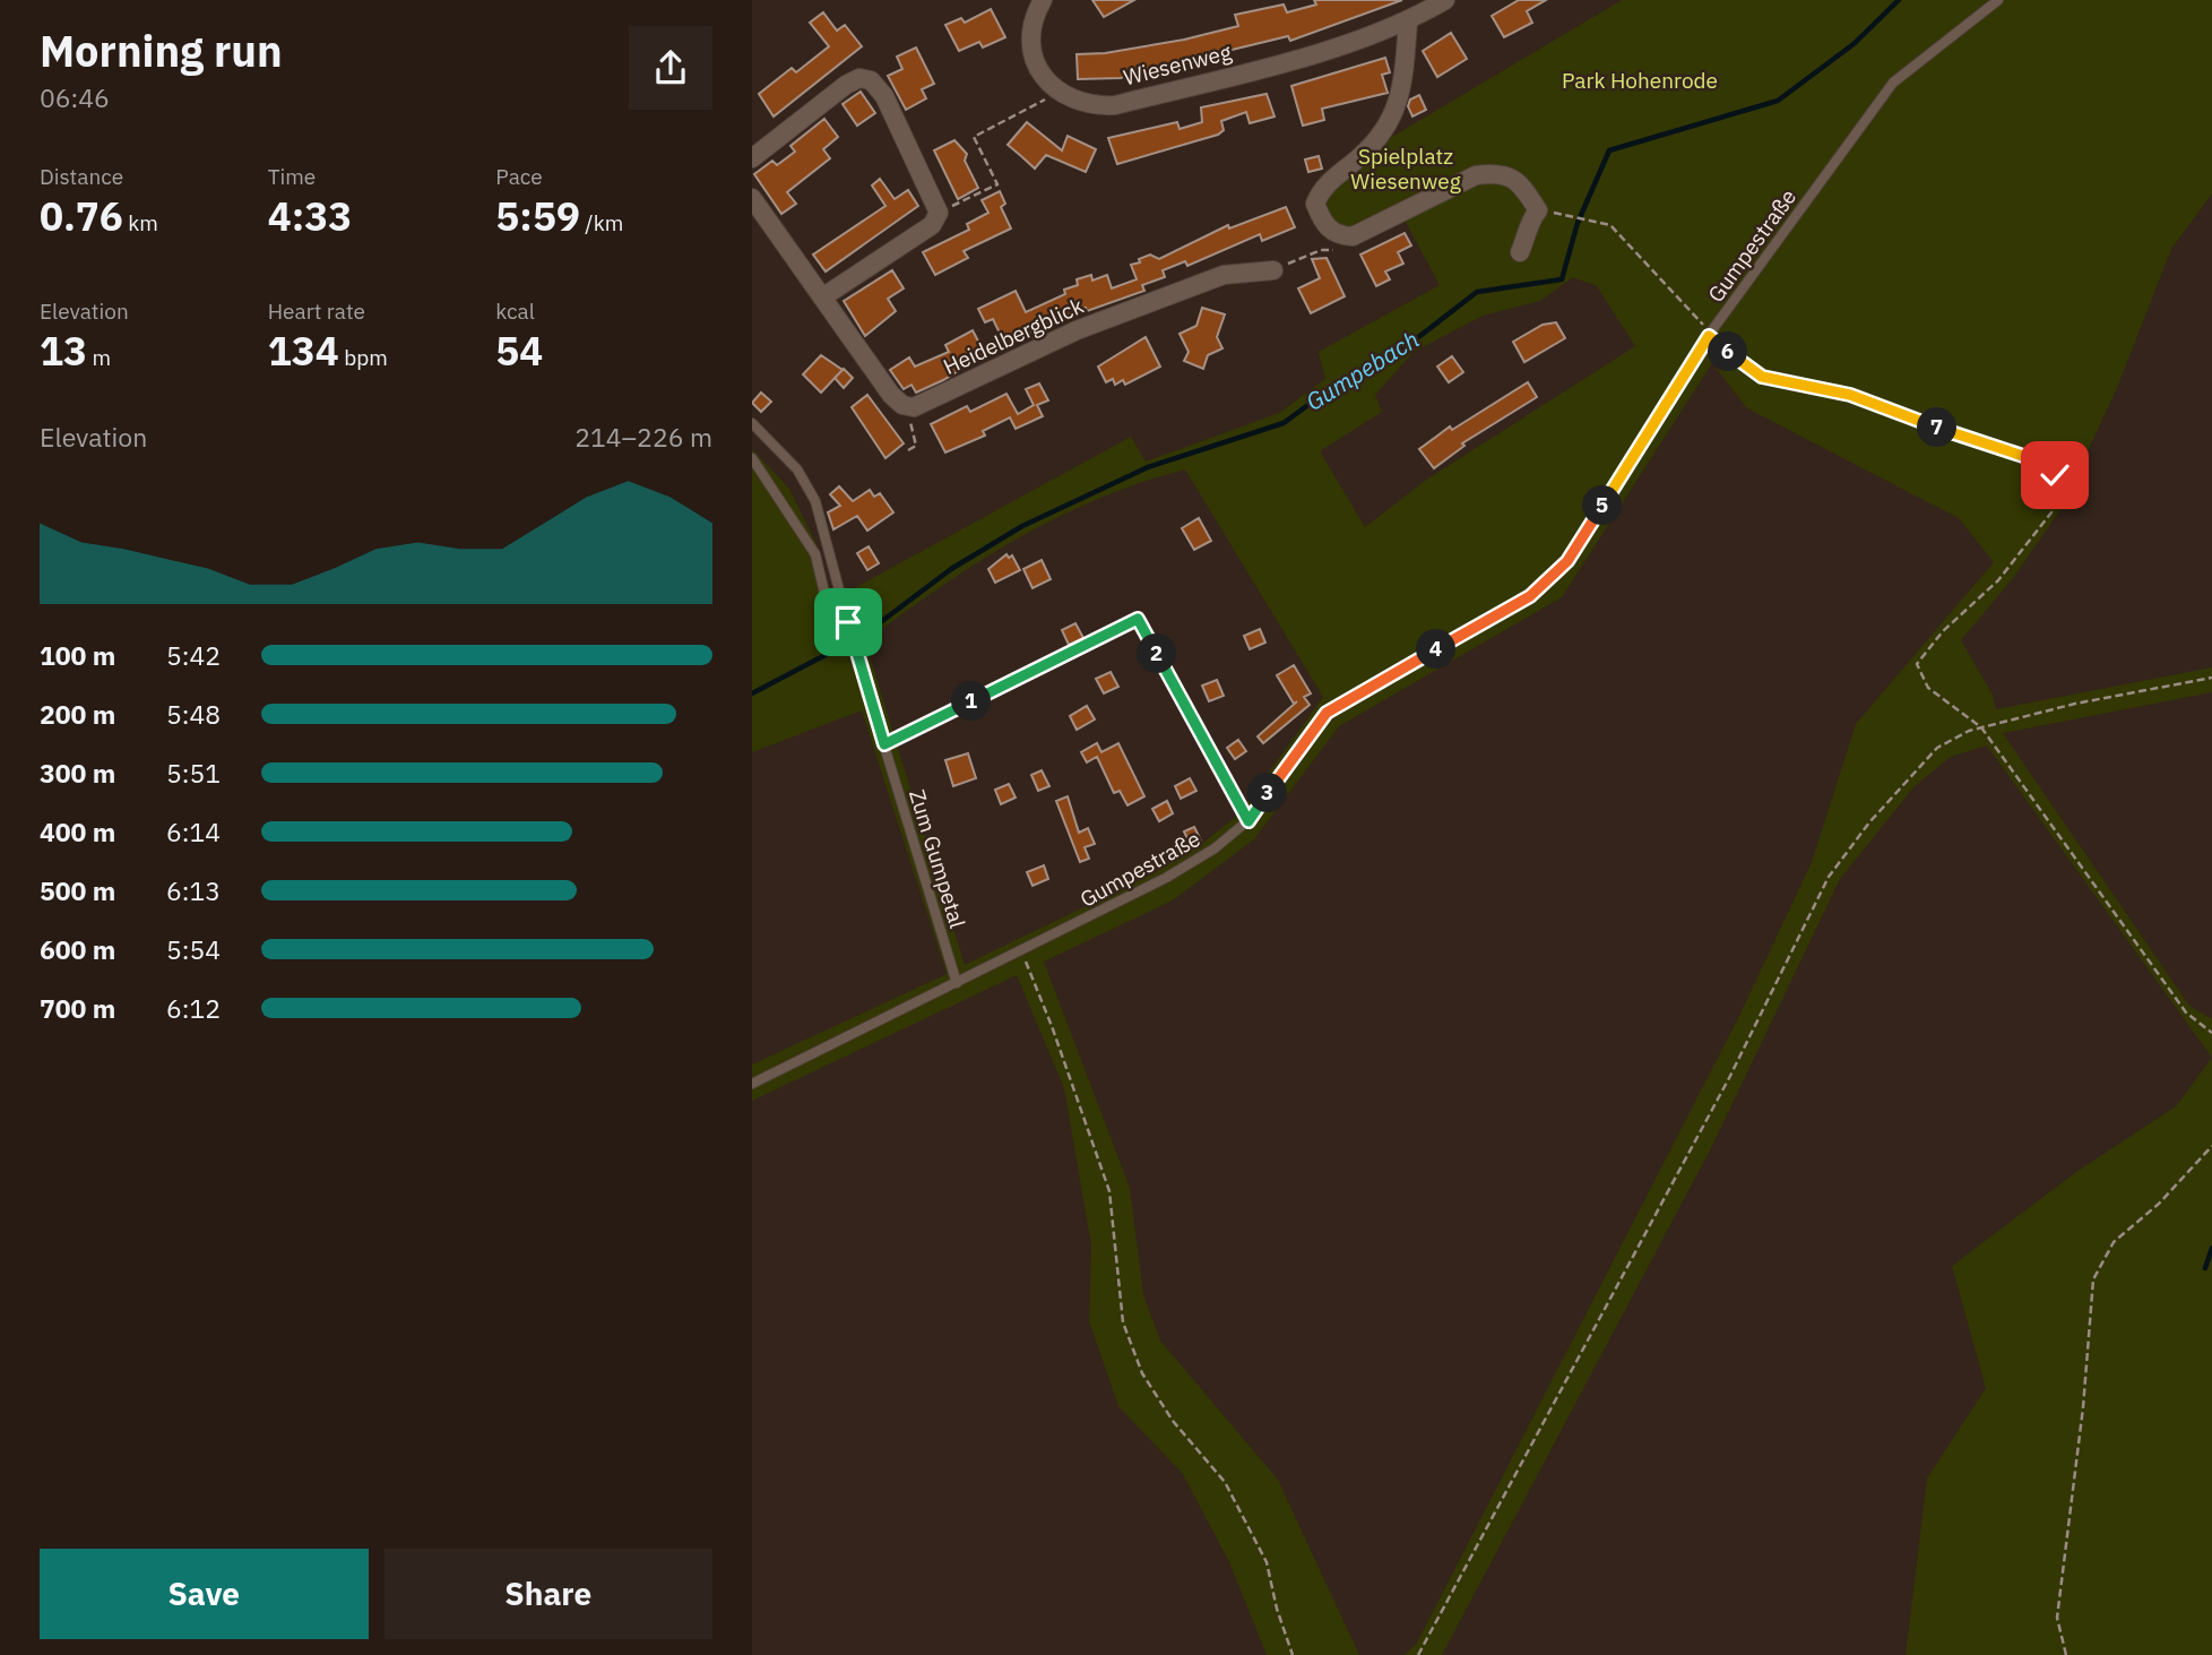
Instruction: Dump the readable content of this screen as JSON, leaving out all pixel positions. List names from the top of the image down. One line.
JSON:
{"streets":{"street":["Wiesenweg","Heidelbergblick"],"lane":["Gumpestraße","Zum Gumpetal"]},"crossings":[["Gumpestraße","Zum Gumpetal"]],"water":["Gumpebach"],"parks":["Park Hohenrode","Spielplatz Wiesenweg"],"page":{"heading":["Morning run","06:46"],"stats":[["Distance","0.76 km"],["Time","4:33"],["Pace","5:59 /km"],["Elevation","13 m"],["Heart rate","134 bpm"],["kcal","54"]],"pins":["6","7","5","4","2","1","3"],"chart":["Elevation","214–226 m"],"list":[{"name":"100 m","note":"5:42"},{"name":"200 m","note":"5:48"},{"name":"300 m","note":"5:51"},{"name":"400 m","note":"6:14"},{"name":"500 m","note":"6:13"},{"name":"600 m","note":"5:54"},{"name":"700 m","note":"6:12"}],"buttons":["Save","Share"]}}
